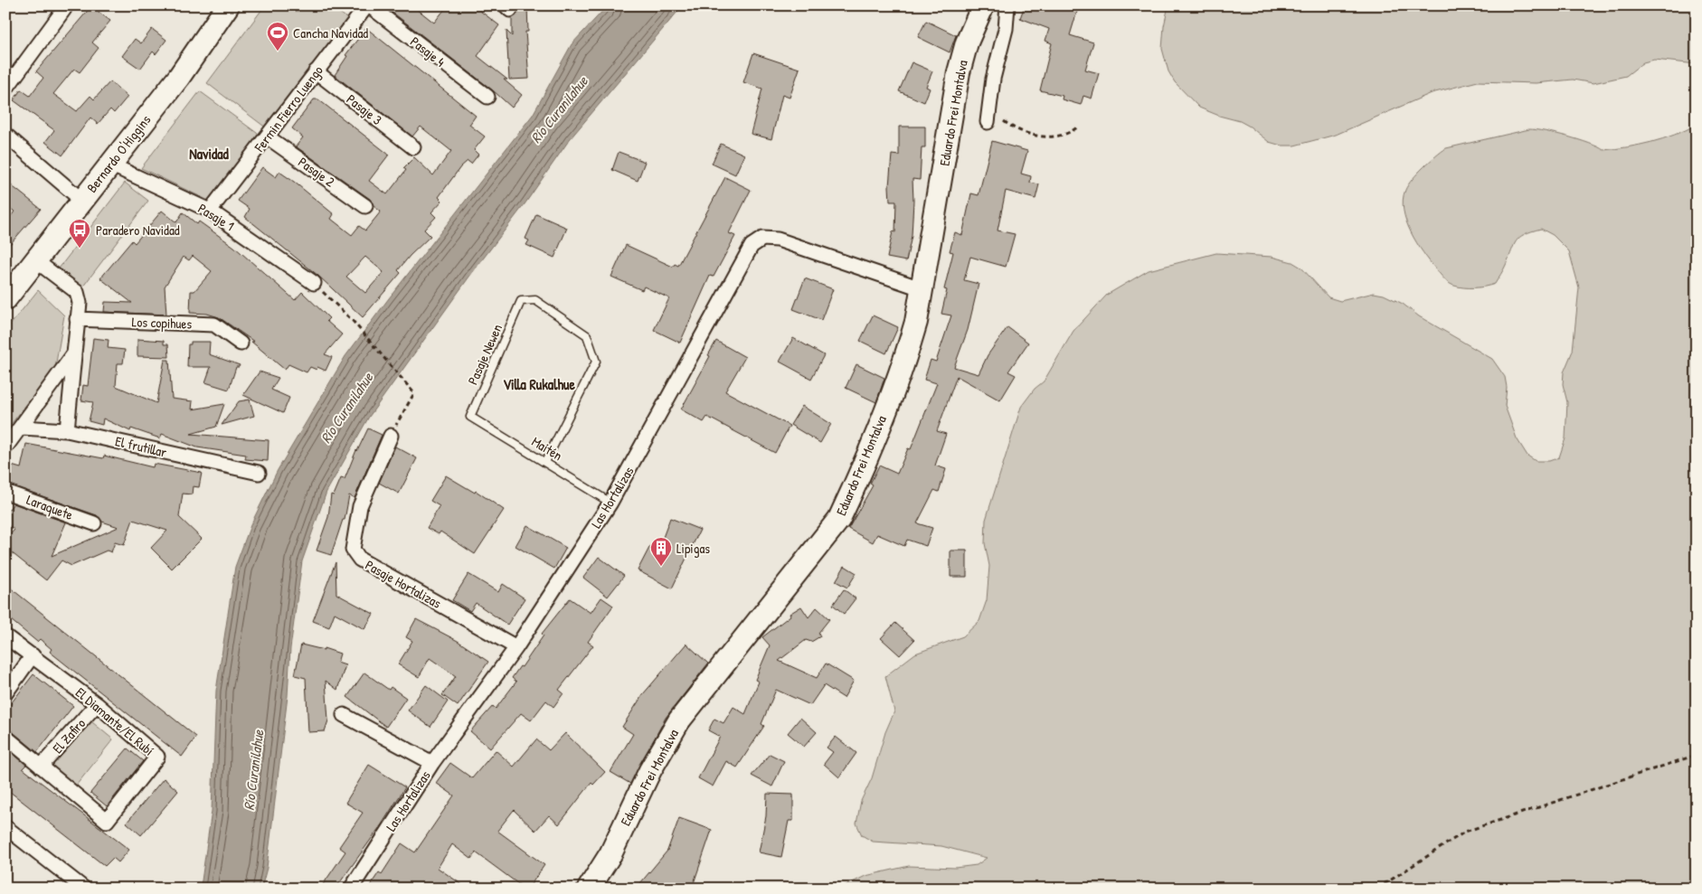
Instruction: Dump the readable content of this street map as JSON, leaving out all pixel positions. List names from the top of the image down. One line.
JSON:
{"streets":{"main road":["Eduardo Frei Montalva","Bernardo O'Higgins"],"street":["Pasaje 4","Fermin Fierro Luengo","Pasaje 3","Pasaje 2","Pasaje 1","Los copihues","El frutillar","Las Hortalizas","Laraquete","Pasaje Hortalizas","El Diamante/El Rubí","El Zafiro"],"lane":["Pasaje Newen","Maitén"]},"crossings":[["Pasaje 4","Fermin Fierro Luengo"],["Fermin Fierro Luengo","Pasaje 3"],["Fermin Fierro Luengo","Pasaje 2"],["Fermin Fierro Luengo","Pasaje 1"],["Eduardo Frei Montalva","Las Hortalizas"],["Bernardo O'Higgins","Pasaje 1"],["Pasaje Newen","Maitén"],["Maitén","Las Hortalizas"],["Las Hortalizas","Pasaje Hortalizas"],["El Diamante/El Rubí","El Zafiro"]],"districts":["Navidad","Villa Rukalhue"],"water":["Río Curanilahue"],"places":{"sports":["Cancha Navidad"],"bus stop":["Paradero Navidad"],"building":["Lipigas"]}}
